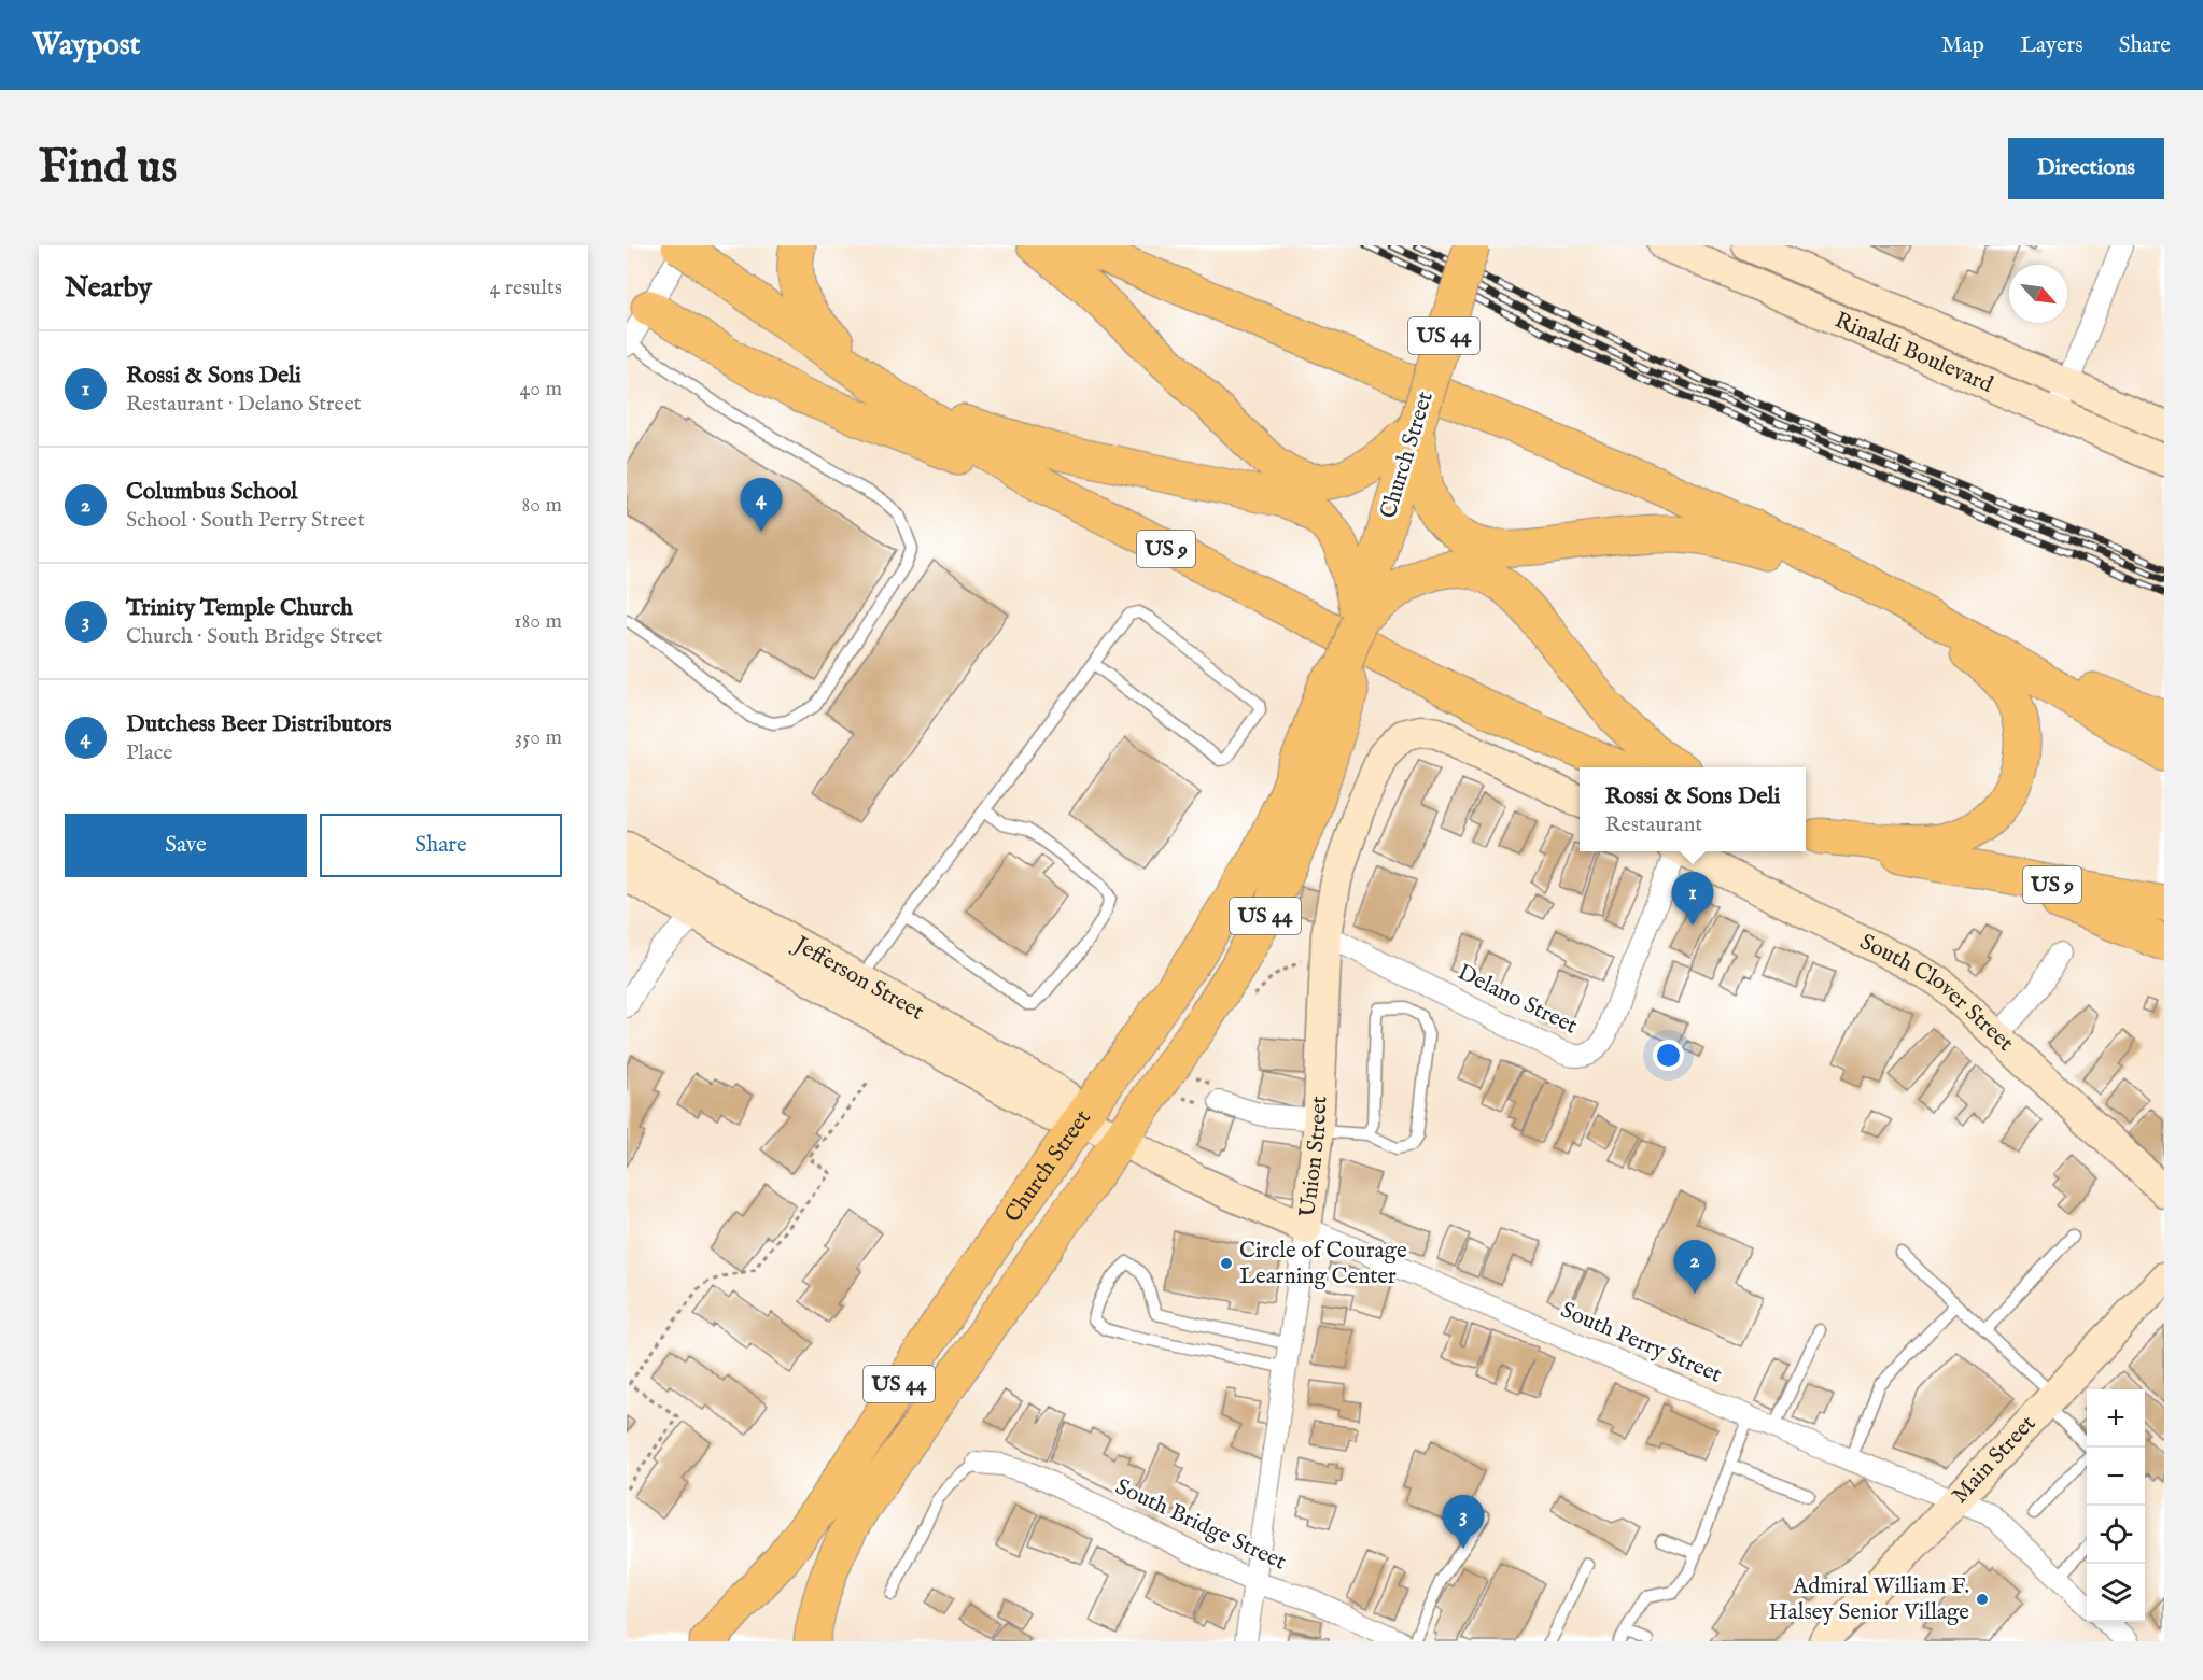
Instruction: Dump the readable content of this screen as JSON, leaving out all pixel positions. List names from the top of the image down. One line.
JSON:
{"streets":{"highway":["US 44","Church Street","US 9"],"street":["Rinaldi Boulevard","Jefferson Street","South Clover Street","Delano Street","Union Street","South Perry Street","Main Street","South Bridge Street"]},"crossings":[["Church Street","Jefferson Street"],["Jefferson Street","Union Street"],["Jefferson Street","South Perry Street"],["Delano Street","Union Street"],["Union Street","South Perry Street"],["Union Street","South Bridge Street"],["South Perry Street","Main Street"]],"places":["Circle of Courage Learning Center","Admiral William F. Halsey Senior Village"],"north":"bottom right","page":{"header":"Waypost","nav":["Map","Layers","Share"],"buttons":["Directions",["Save","Share"]],"title":"Find us","heading":["Nearby","4 results"],"list":[{"mark":"1","name":"Rossi & Sons Deli","note":"Restaurant · Delano Street","value":"40 m"},{"mark":"2","name":"Columbus School","note":"School · South Perry Street","value":"80 m"},{"mark":"3","name":"Trinity Temple Church","note":"Church · South Bridge Street","value":"180 m"},{"mark":"4","name":"Dutchess Beer Distributors","note":"Place","value":"350 m"}],"pins":["4","1","2","3"],"popup":["Rossi & Sons Deli","Restaurant"],"map_buttons":["+","−"]}}
